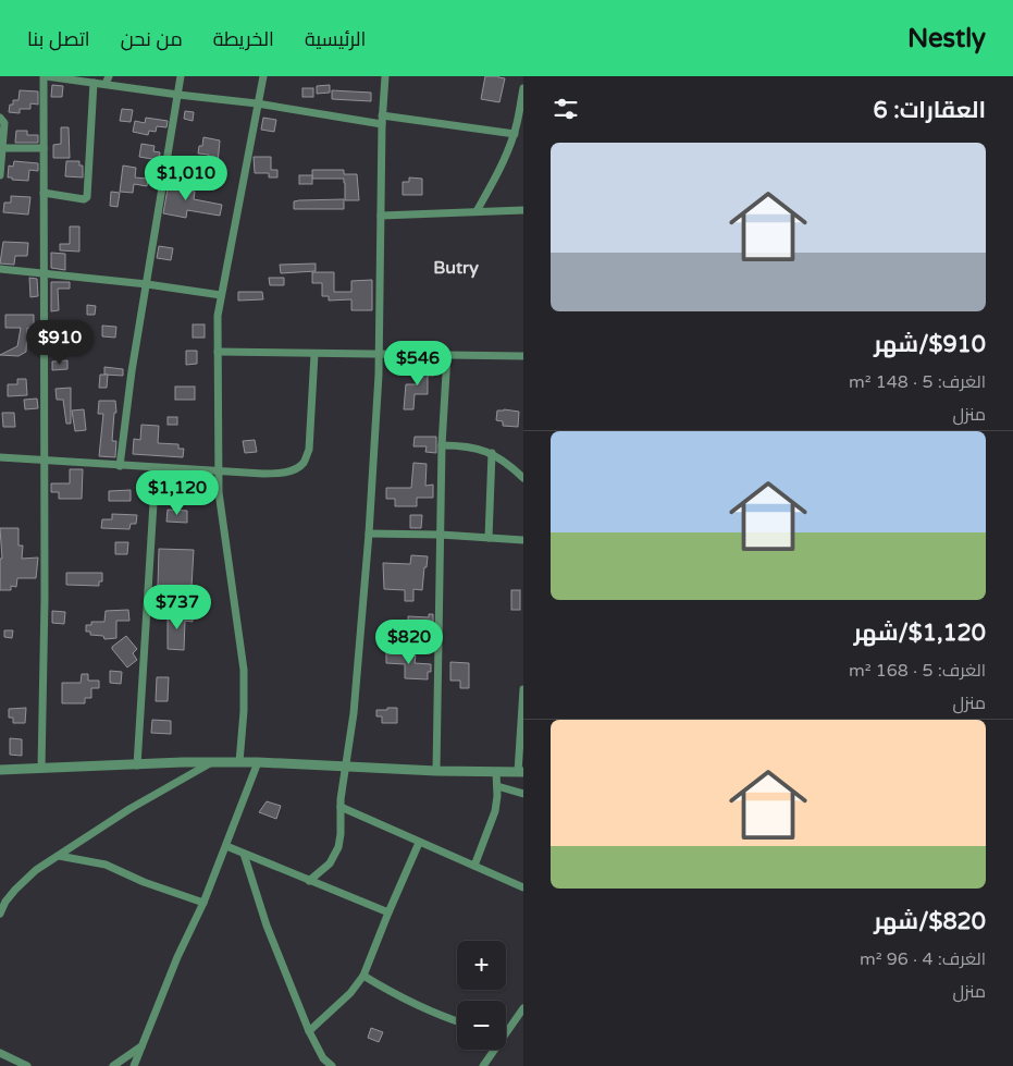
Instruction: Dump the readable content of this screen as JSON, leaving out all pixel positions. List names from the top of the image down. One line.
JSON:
{"districts":["Butry"],"page":{"header":"Nestly","nav":["الرئيسية","الخريطة","من نحن","اتصل بنا"],"heading":"العقارات: 6","list":[{"name":"$910/شهر","note":"الغرف: 5 · 148 m² · منزل"},{"name":"$1,120/شهر","note":"الغرف: 5 · 168 m² · منزل"},{"name":"$820/شهر","note":"الغرف: 4 · 96 m² · منزل"}],"price":["$1,010","$910","$546","$1,120","$737","$820"],"map_buttons":["+","−"]}}
